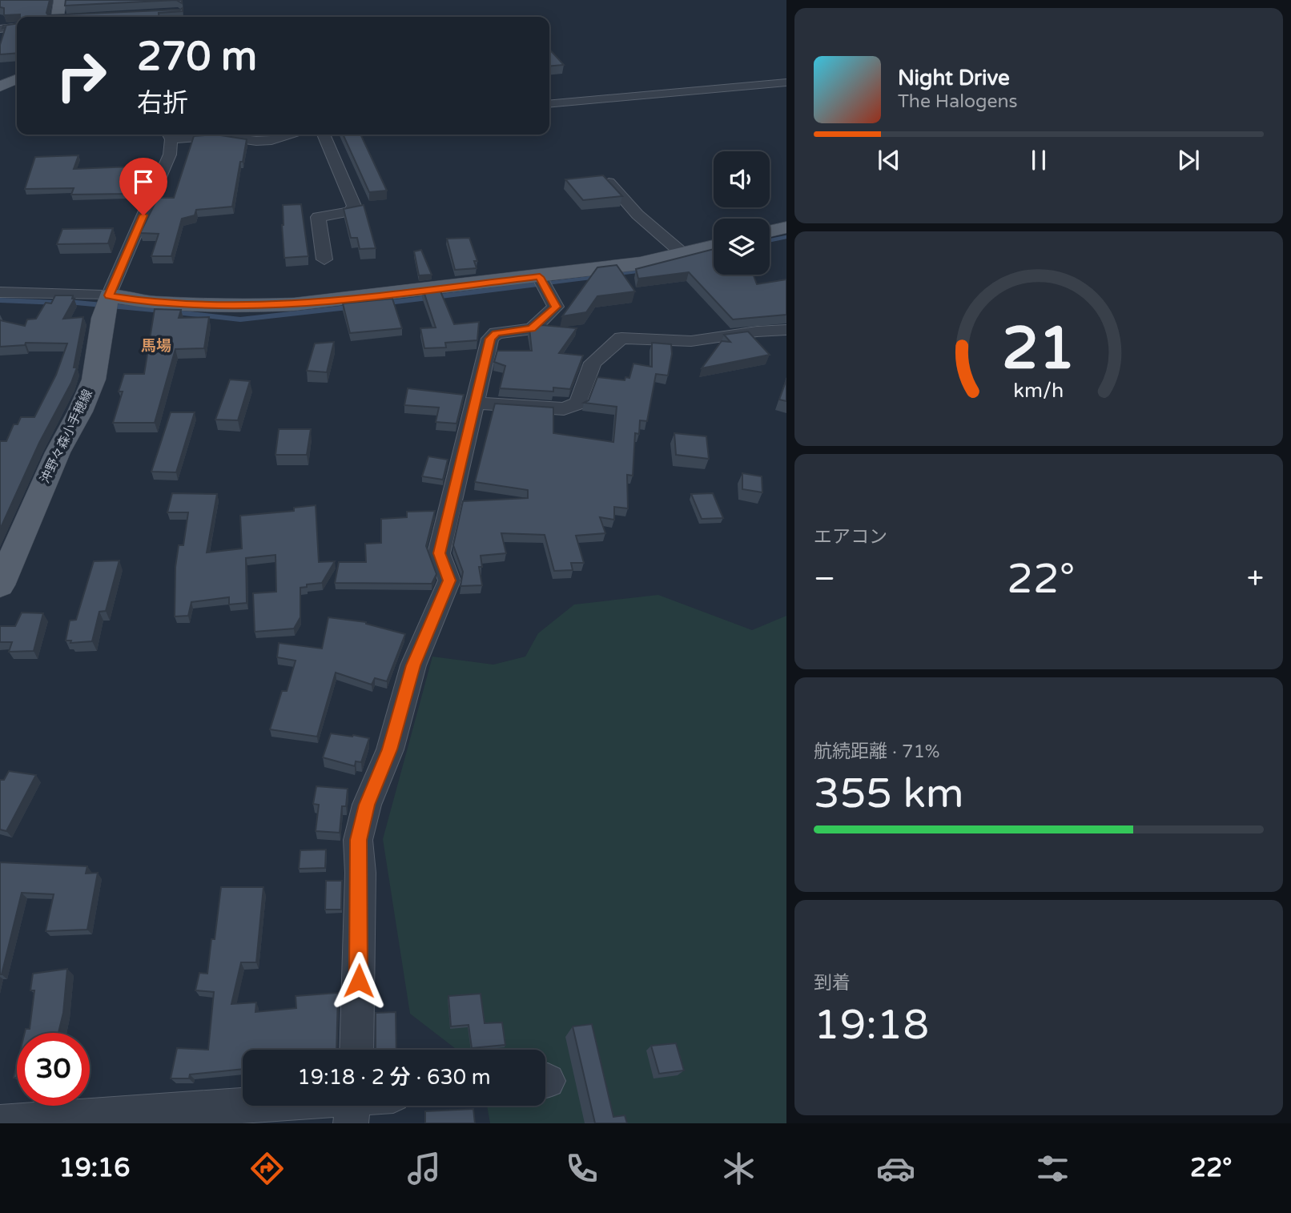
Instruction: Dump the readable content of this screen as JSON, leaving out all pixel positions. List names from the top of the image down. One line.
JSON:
{"streets":{"main road":["沖野々森小手穂線"]},"districts":["馬場"],"page":{"turn":["270 m","右折"],"song":["Night Drive","The Halogens"],"tile":["エアコン",["航続距離 · 71%","355 km"],["到着","19:18"]],"heat":["−","22°","+"],"limit":"30","trip":"19:18 · 2 分 · 630 m","tabs":["19:16","22°"],"gauge":["21","km/h"]}}
